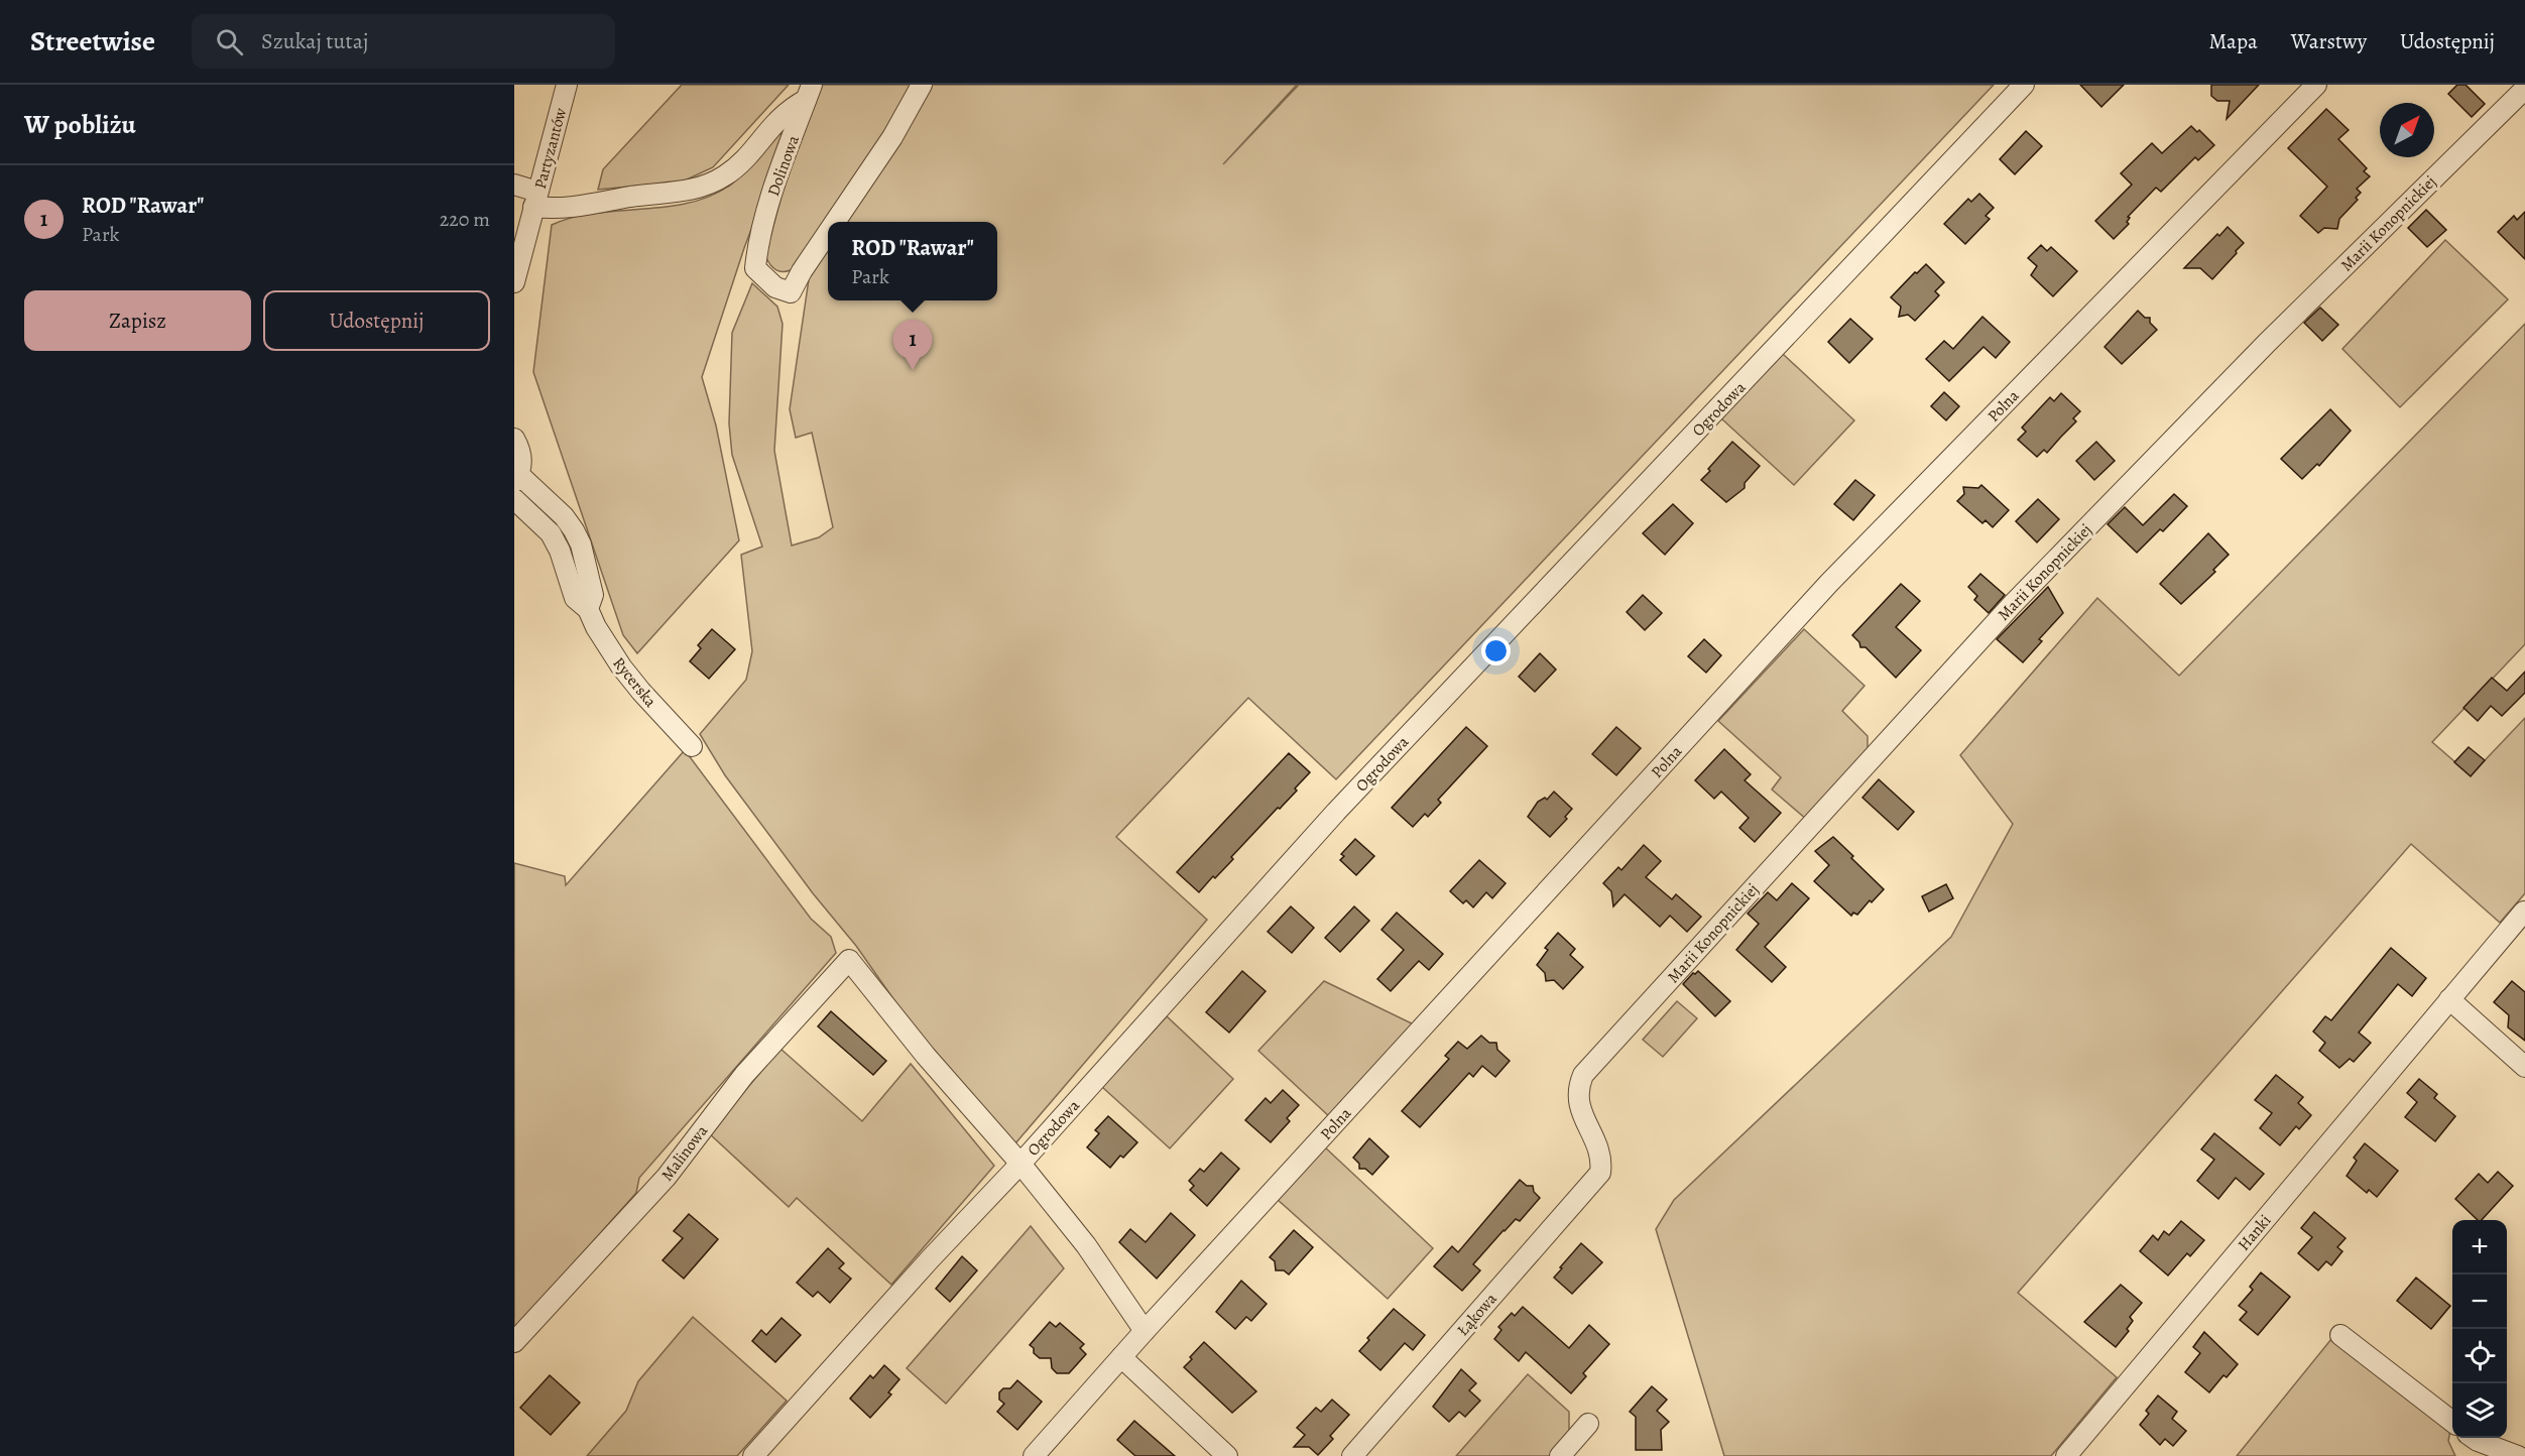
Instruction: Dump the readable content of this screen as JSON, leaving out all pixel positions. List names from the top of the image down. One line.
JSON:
{"streets":{"street":["Partyzantów","Dolinowa","Marii Konopnickiej","Polna","Ogrodowa","Rycerska","Malinowa","Hanki","Łąkowa"]},"crossings":[["Marii Konopnickiej","Łąkowa"],["Ogrodowa","Malinowa"]],"north":"top right","page":{"header":"Streetwise","search":"Szukaj tutaj","nav":["Mapa","Warstwy","Udostępnij"],"heading":"W pobliżu","list":[{"mark":"1","name":"ROD \"Rawar\"","note":"Park","value":"220 m"}],"popup":["ROD \"Rawar\"","Park"],"buttons":["Zapisz","Udostępnij"],"pins":"1","map_buttons":["+","−"]}}
